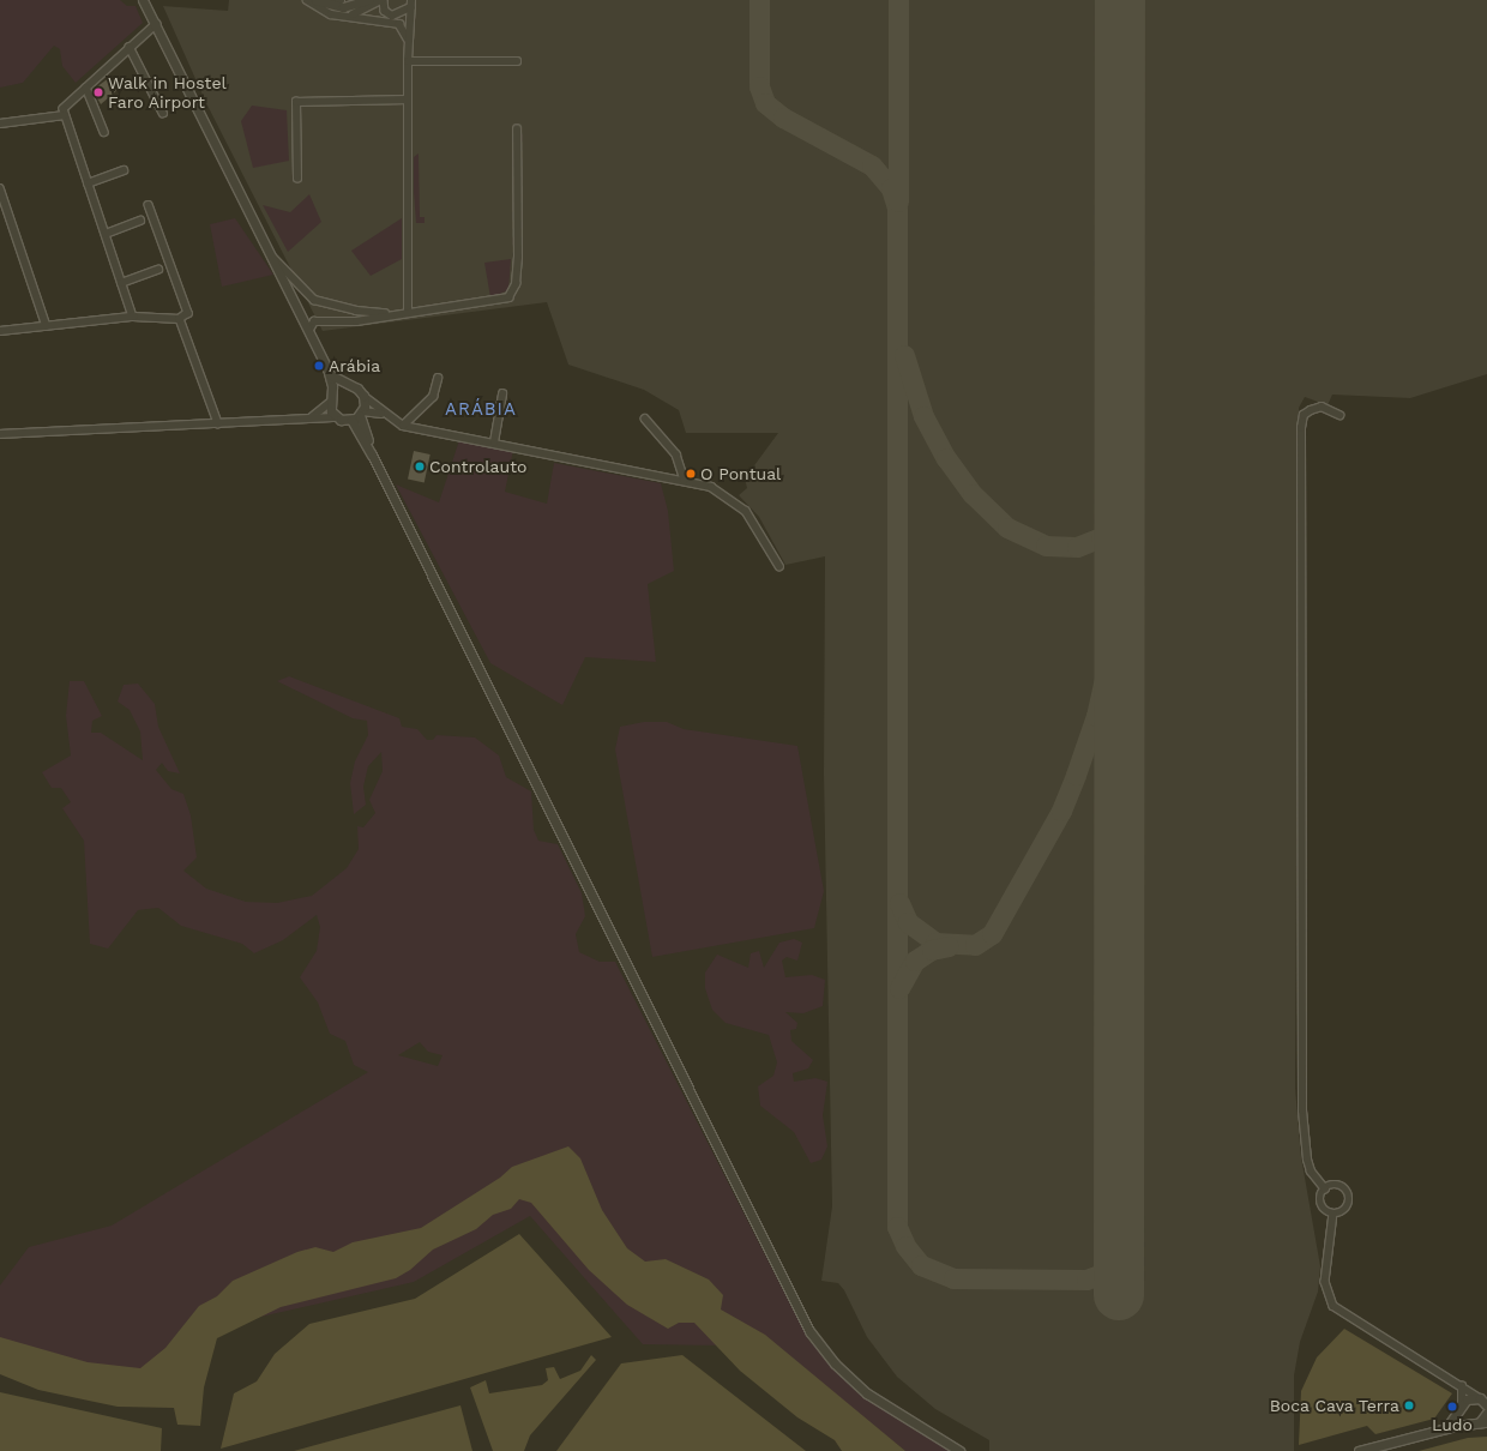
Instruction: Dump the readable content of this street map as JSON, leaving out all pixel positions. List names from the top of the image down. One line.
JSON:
{"districts":["ARÁBIA"],"places":["Walk in Hostel Faro Airport","Arábia","Controlauto","O Pontual","Boca Cava Terra","Ludo"]}
